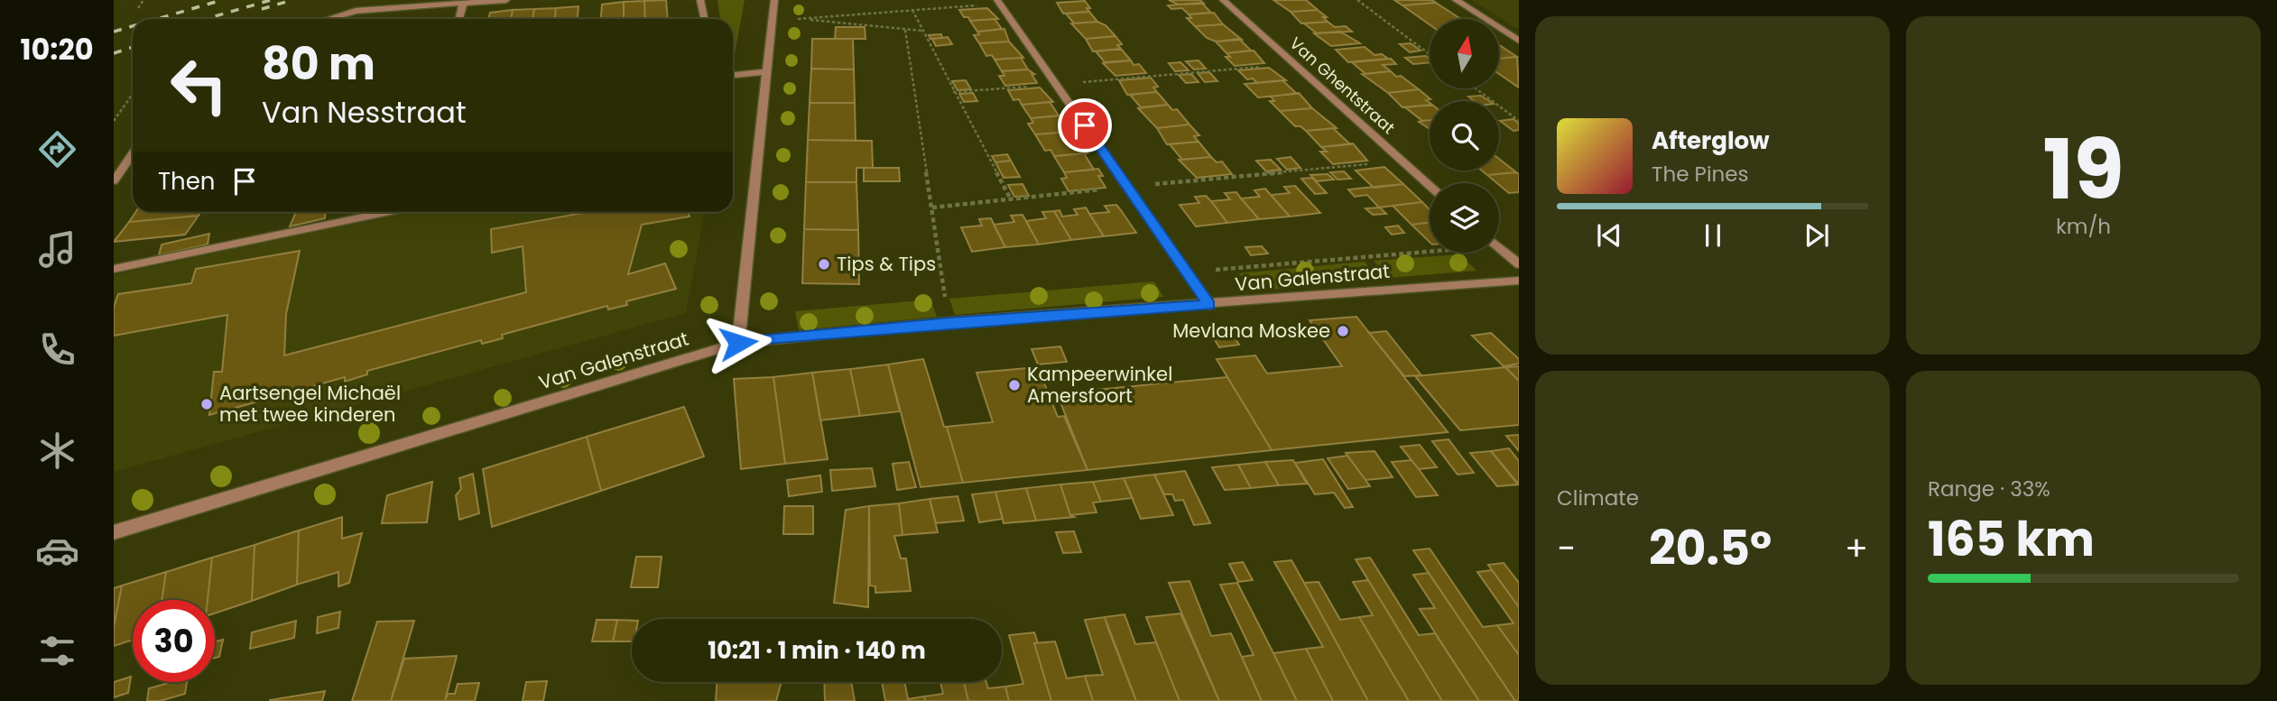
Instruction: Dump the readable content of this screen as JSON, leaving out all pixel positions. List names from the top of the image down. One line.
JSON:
{"streets":{"street":["Van Ghentstraat","Van Galenstraat"]},"places":["Tips & Tips","Mevlana Moskee","Kampeerwinkel Amersfoort","Aartsengel Michaël met twee kinderen"],"north":"top","page":{"tabs":"10:20","tile":[["19","km/h"],"Climate",["Range · 33%","165 km"]],"turn":["80 m","Van Nesstraat"],"song":["Afterglow","The Pines"],"then":"Then","heat":["−","20.5°","+"],"limit":"30","trip":"10:21 · 1 min · 140 m"}}
